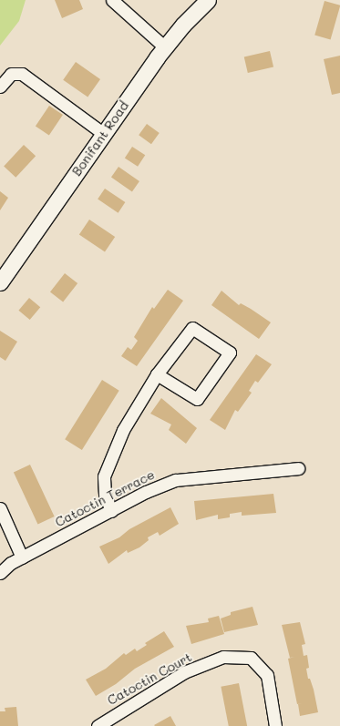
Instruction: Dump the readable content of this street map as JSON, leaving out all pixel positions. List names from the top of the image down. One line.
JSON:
{"streets":{"main road":["Bonifant Road"],"street":["Catoctin Terrace","Catoctin Court"]}}
